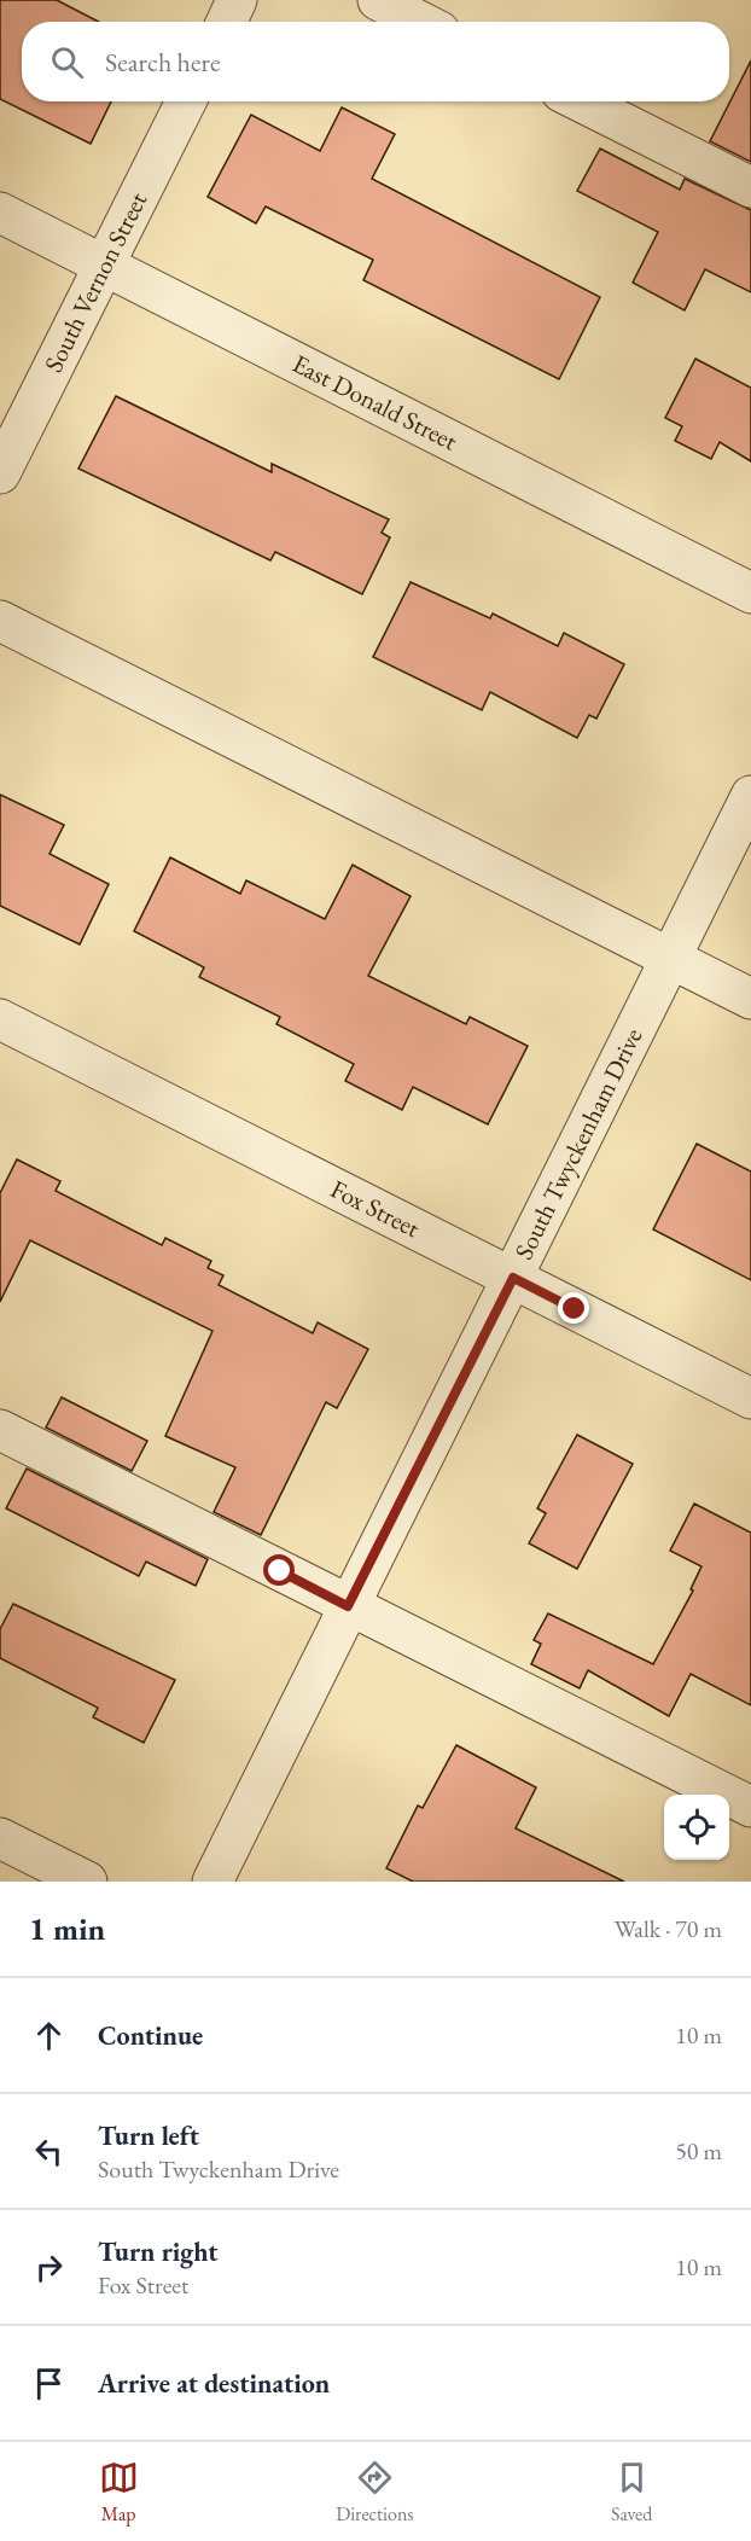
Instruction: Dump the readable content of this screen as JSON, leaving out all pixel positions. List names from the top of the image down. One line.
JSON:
{"streets":{"street":["South Vernon Street","East Donald Street","South Twyckenham Drive","Fox Street"]},"crossings":[["South Vernon Street","East Donald Street"],["South Twyckenham Drive","Fox Street"]],"page":{"search":"Search here","heading":["1 min","Walk · 70 m"],"list":[["Continue","10 m"],["Turn left","South Twyckenham Drive","50 m"],["Turn right","Fox Street","10 m"],"Arrive at destination"],"nav":["Map","Directions","Saved"]}}
